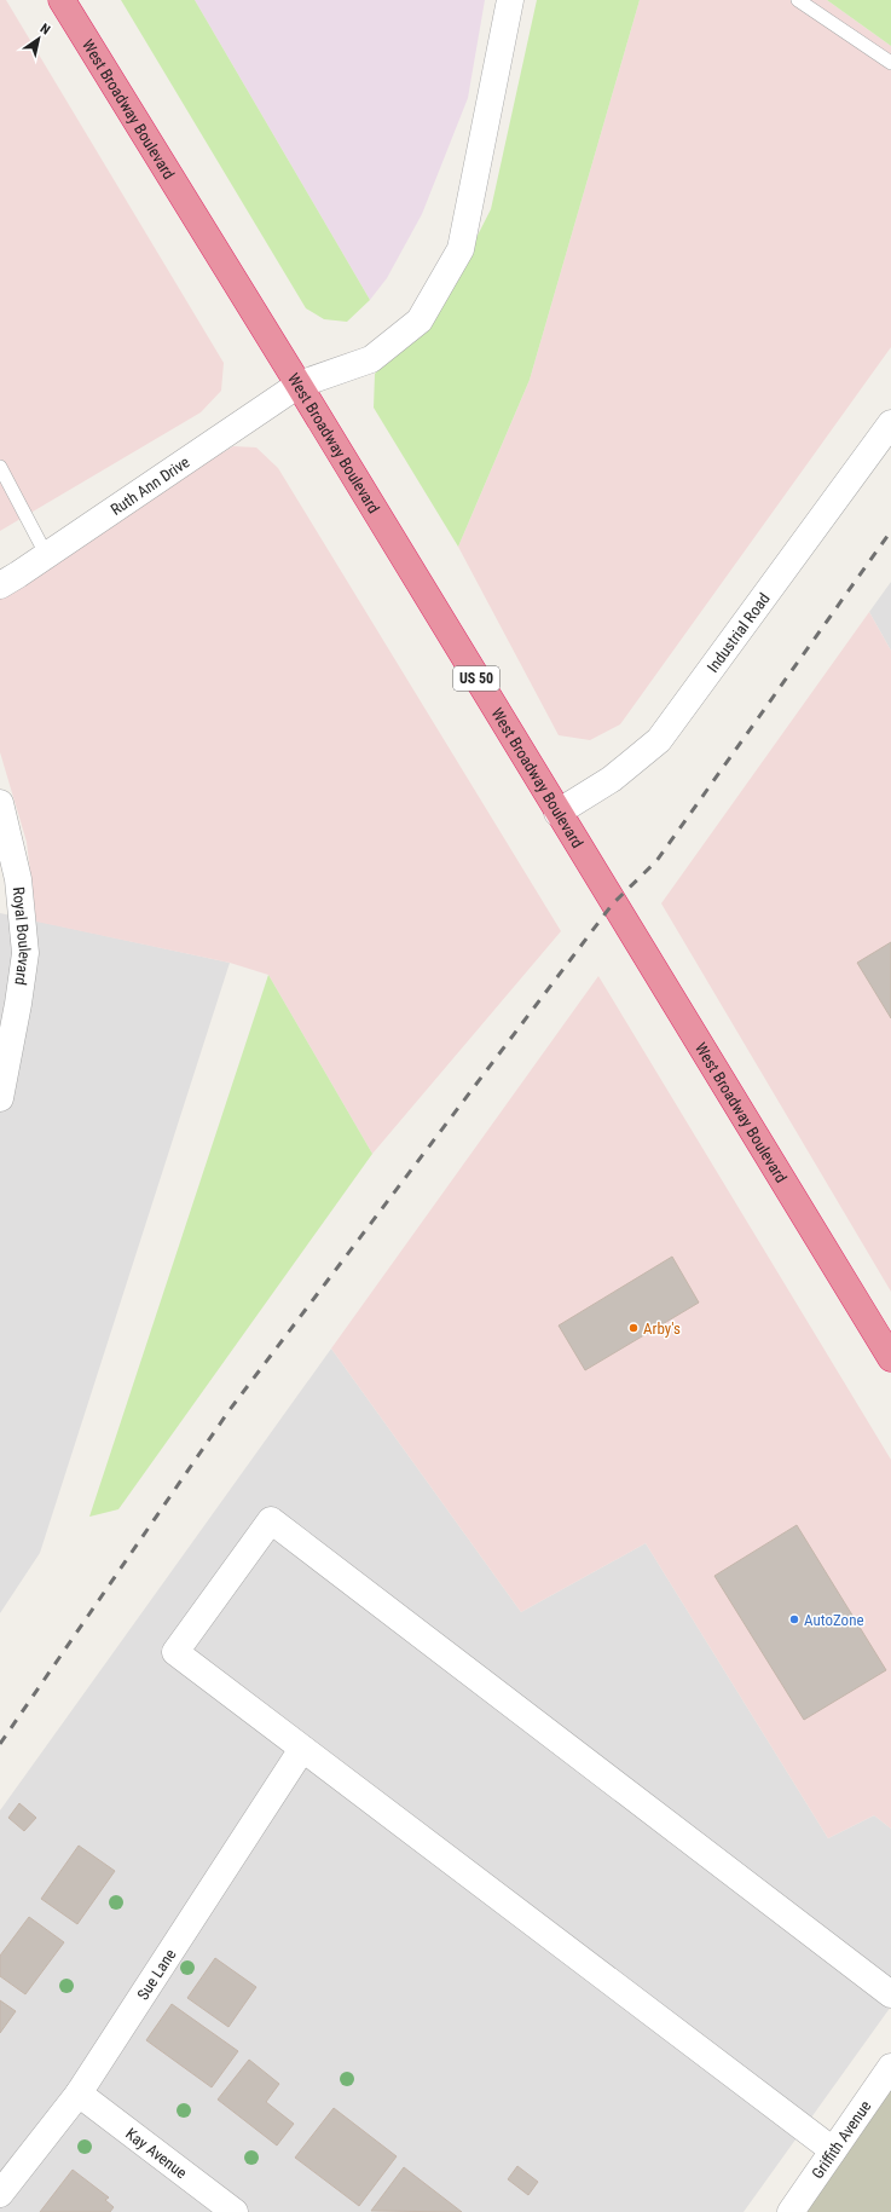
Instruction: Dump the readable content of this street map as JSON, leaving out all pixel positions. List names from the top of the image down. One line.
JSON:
{"streets":{"highway":["West Broadway Boulevard","US 50"],"street":["Ruth Ann Drive","Industrial Road","Royal Boulevard","Sue Lane","Griffith Avenue","Kay Avenue"]},"crossings":[["West Broadway Boulevard","Ruth Ann Drive"],["West Broadway Boulevard","Industrial Road"],["Sue Lane","Kay Avenue"]],"places":["Arby's","AutoZone"],"north":"top right"}
